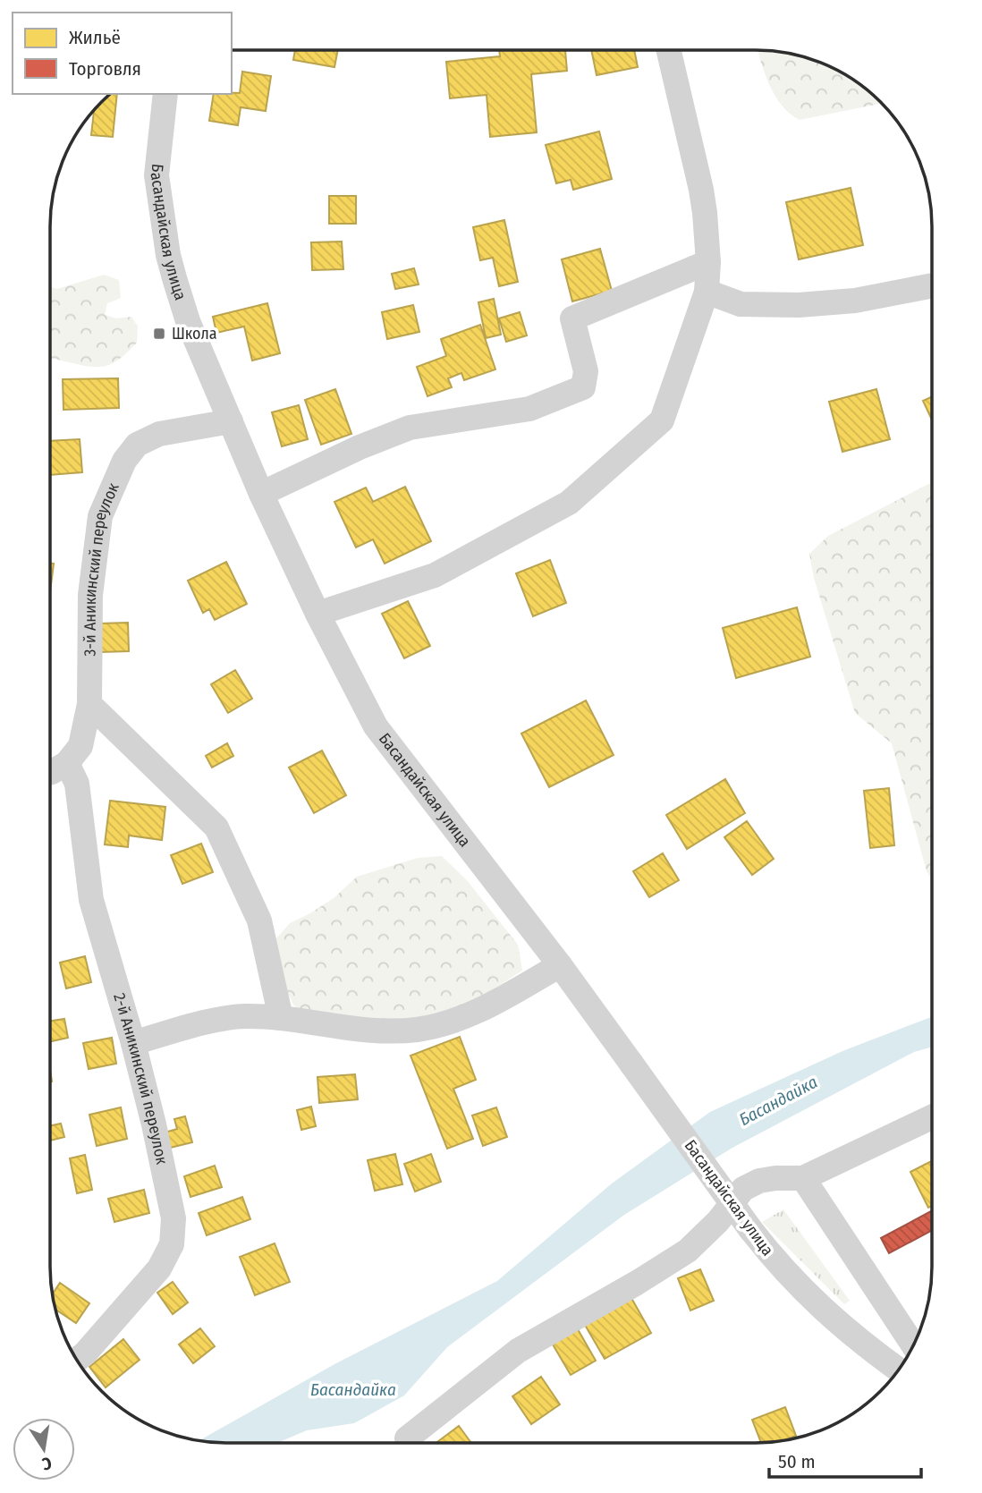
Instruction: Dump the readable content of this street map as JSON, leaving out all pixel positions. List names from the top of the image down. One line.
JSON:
{"streets":{"street":["Басандайская улица","3-й Аникинский переулок","2-й Аникинский переулок"]},"crossings":[["Басандайская улица","3-й Аникинский переулок"],["3-й Аникинский переулок","2-й Аникинский переулок"]],"water":["Басандайка"],"places":{"transit":["Школа"]},"legend":["Жильё","Торговля"],"scale_bar":"50 m","north":"bottom"}
